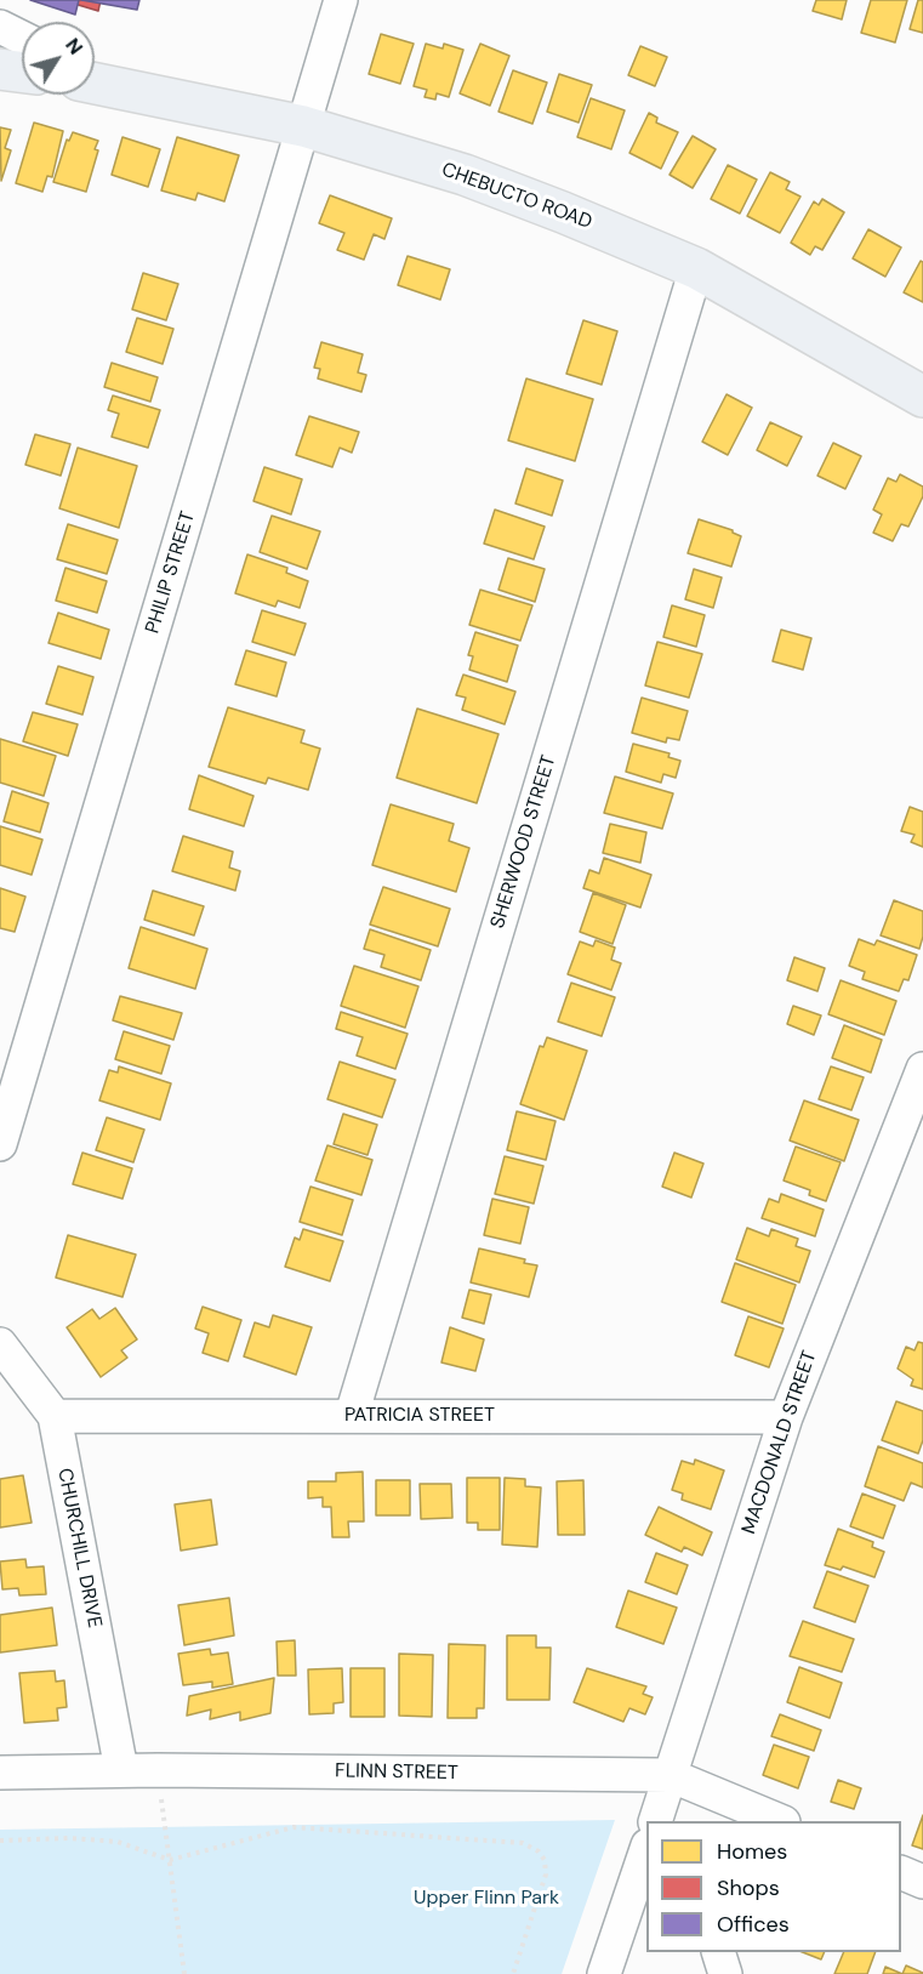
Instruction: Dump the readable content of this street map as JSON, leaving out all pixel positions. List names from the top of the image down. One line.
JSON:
{"streets":{"main road":["CHEBUCTO ROAD"],"street":["PHILIP STREET","SHERWOOD STREET","PATRICIA STREET","MACDONALD STREET","CHURCHILL DRIVE","FLINN STREET"]},"crossings":[["CHEBUCTO ROAD","PHILIP STREET"],["CHEBUCTO ROAD","SHERWOOD STREET"],["SHERWOOD STREET","PATRICIA STREET"],["PATRICIA STREET","MACDONALD STREET"],["PATRICIA STREET","CHURCHILL DRIVE"],["MACDONALD STREET","FLINN STREET"],["CHURCHILL DRIVE","FLINN STREET"]],"parks":["Upper Flinn Park"],"legend":["Homes","Shops","Offices"],"north":"top right"}
